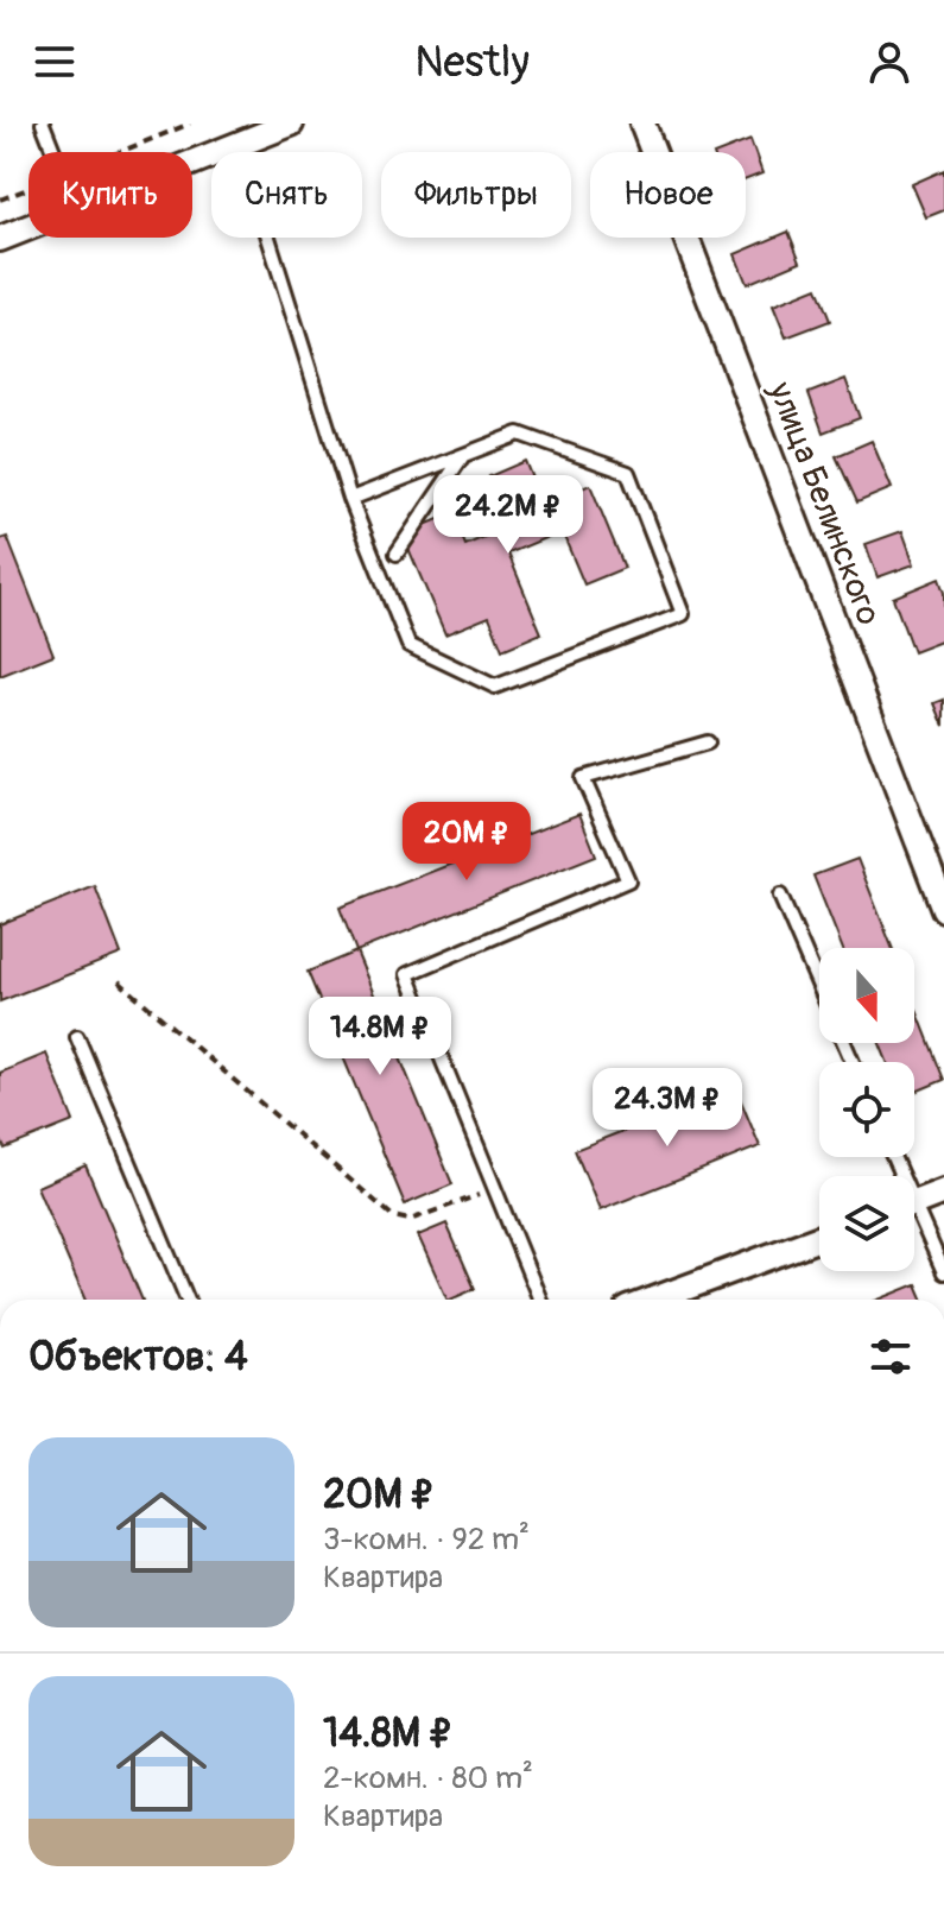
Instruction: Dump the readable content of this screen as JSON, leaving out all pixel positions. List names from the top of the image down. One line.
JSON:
{"streets":{"street":["улица Белинского"]},"north":"bottom","page":{"header":"Nestly","chip":["Купить","Снять","Фильтры","Новое"],"price":["24.2M ₽","20M ₽","14.8M ₽","24.3M ₽"],"heading":"Объектов: 4","list":[{"name":"20M ₽","note":"3-комн. · 92 m² · Квартира"},{"name":"14.8M ₽","note":"2-комн. · 80 m² · Квартира"}]}}
